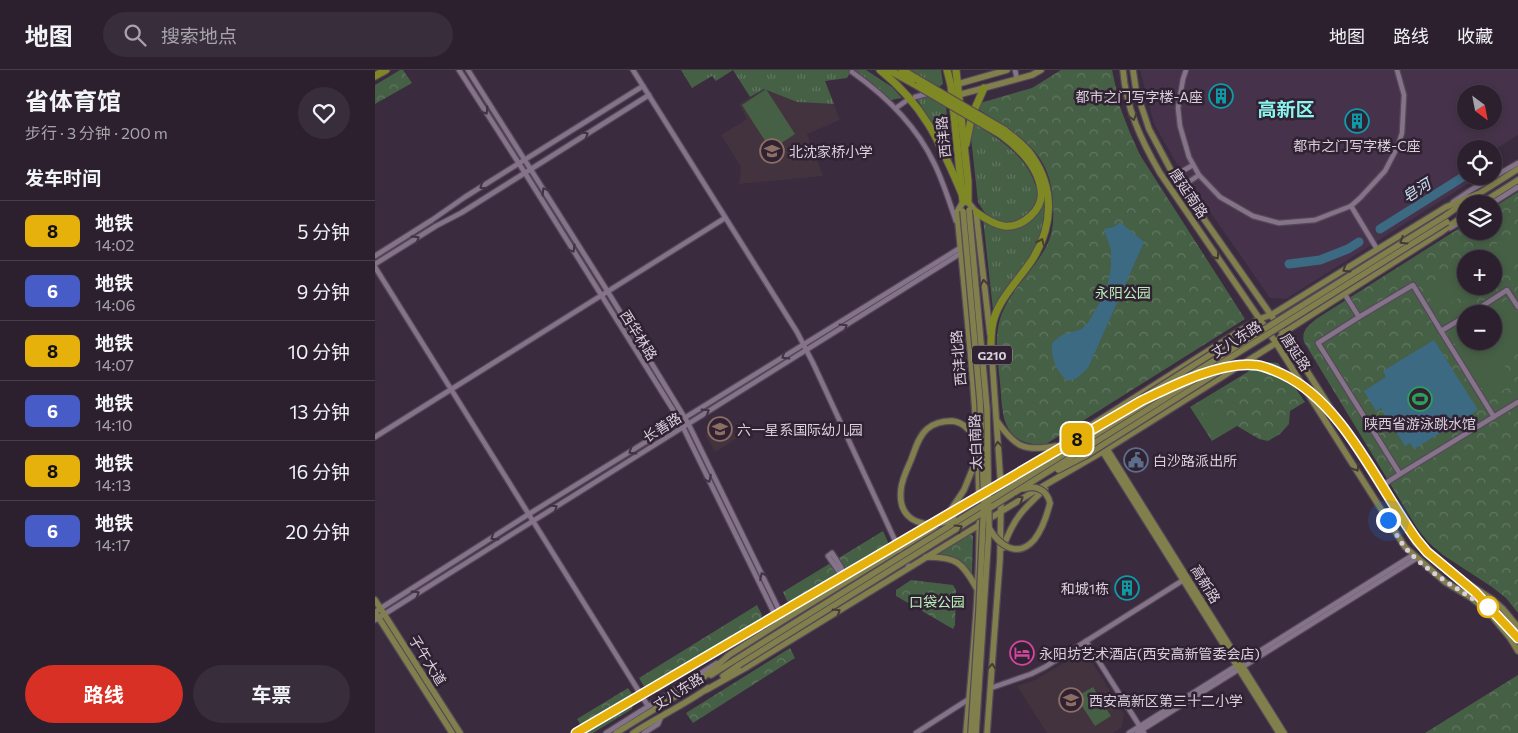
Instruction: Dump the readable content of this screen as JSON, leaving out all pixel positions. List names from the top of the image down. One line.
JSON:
{"streets":{"highway":["西沣路"],"main road":["唐延南路","丈八东路","唐延路","G210","西沣北路","太白南路","高新路","子午大道"],"street":["西华林路","长善路"]},"crossings":[["西沣路","西沣北路"],["唐延南路","丈八东路"],["唐延南路","唐延路"],["西华林路","丈八东路"],["西华林路","长善路"],["丈八东路","唐延路"],["丈八东路","G210"],["丈八东路","西沣北路"],["G210","太白南路"],["西沣北路","长善路"],["西沣北路","太白南路"],["长善路","子午大道"]],"districts":["高新区"],"water":["皂河"],"parks":["永阳公园","口袋公园"],"places":{"building":["都市之门写字楼-A座","都市之门写字楼-C座","和城1栋"],"school or university":["北沈家桥小学","六一星系国际幼儿园","西安高新区第三十二小学"],"sports":["陕西省游泳跳水馆"],"public building":["白沙路派出所"],"hotel":["永阳坊艺术酒店(西安高新管委会店)"]},"lines":["metro line 8"],"north":"bottom right","page":{"header":"地图","search":"搜索地点","nav":["地图","路线","收藏"],"heading":[["省体育馆","步行 · 3 分钟 · 200 m"],"发车时间"],"on_map":"8","map_buttons":["+","−"],"list":[{"mark":"8","name":"地铁","note":"14:02","value":"5 分钟"},{"mark":"6","name":"地铁","note":"14:06","value":"9 分钟"},{"mark":"8","name":"地铁","note":"14:07","value":"10 分钟"},{"mark":"6","name":"地铁","note":"14:10","value":"13 分钟"},{"mark":"8","name":"地铁","note":"14:13","value":"16 分钟"},{"mark":"6","name":"地铁","note":"14:17","value":"20 分钟"}],"buttons":["路线","车票"]}}
